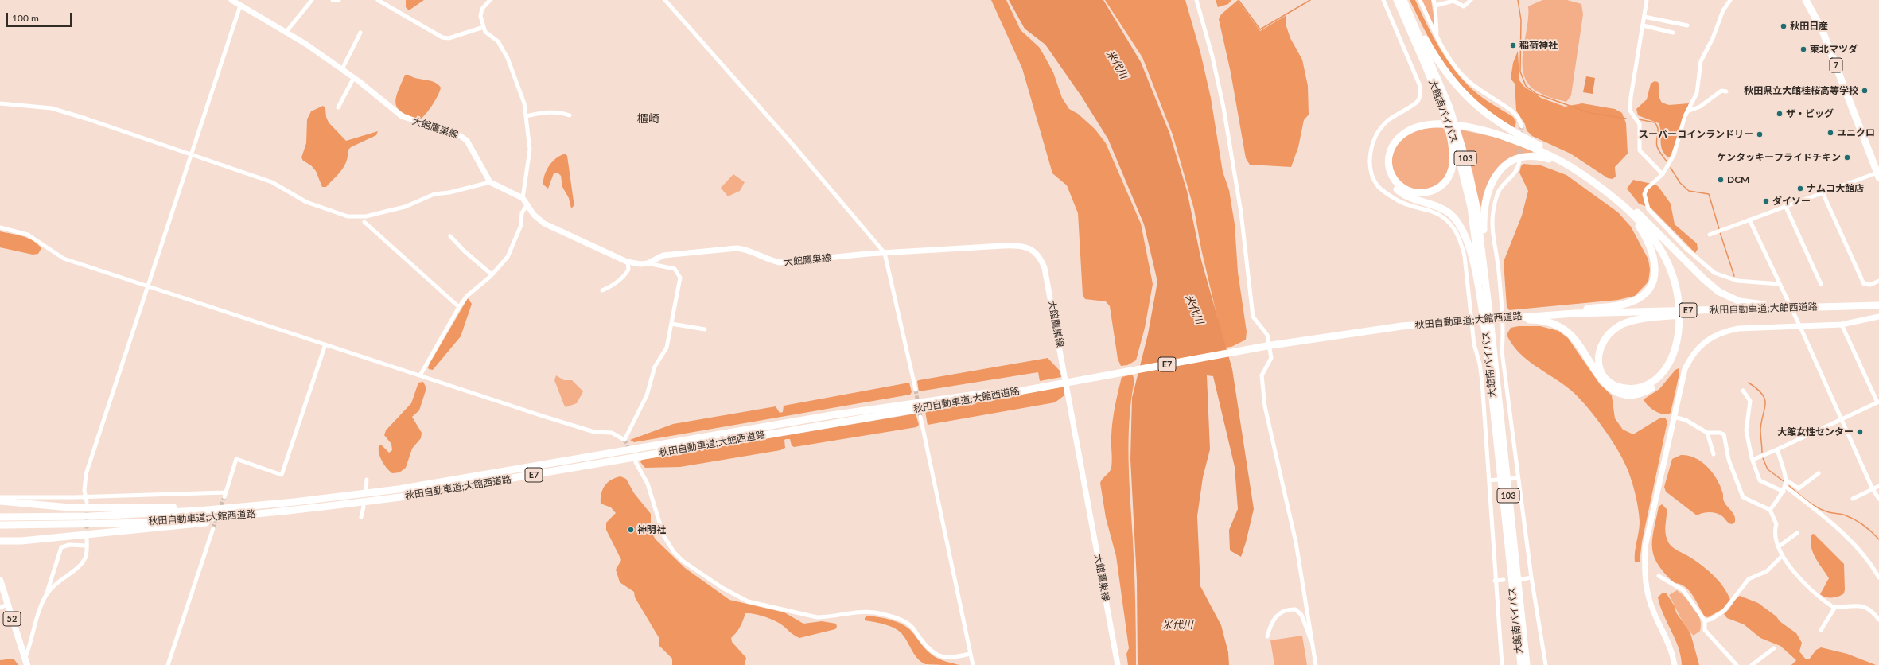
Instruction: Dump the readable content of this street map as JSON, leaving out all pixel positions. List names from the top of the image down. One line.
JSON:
{"streets":{"highway":["7","大館南バイパス","103","秋田自動車道;大館西道路","E7"],"main road":["大館鷹巣線","52"]},"districts":["櫃崎"],"water":["米代川"],"places":["秋田日産","稲荷神社","東北マツダ","秋田県立大館桂桜高等学校","ザ・ビッグ","ユニクロ","スーパーコインランドリー","ケンタッキーフライドチキン","DCM","ナムコ大館店","ダイソー","大館女性センター","神明社"],"scale_bar":"100 m"}
